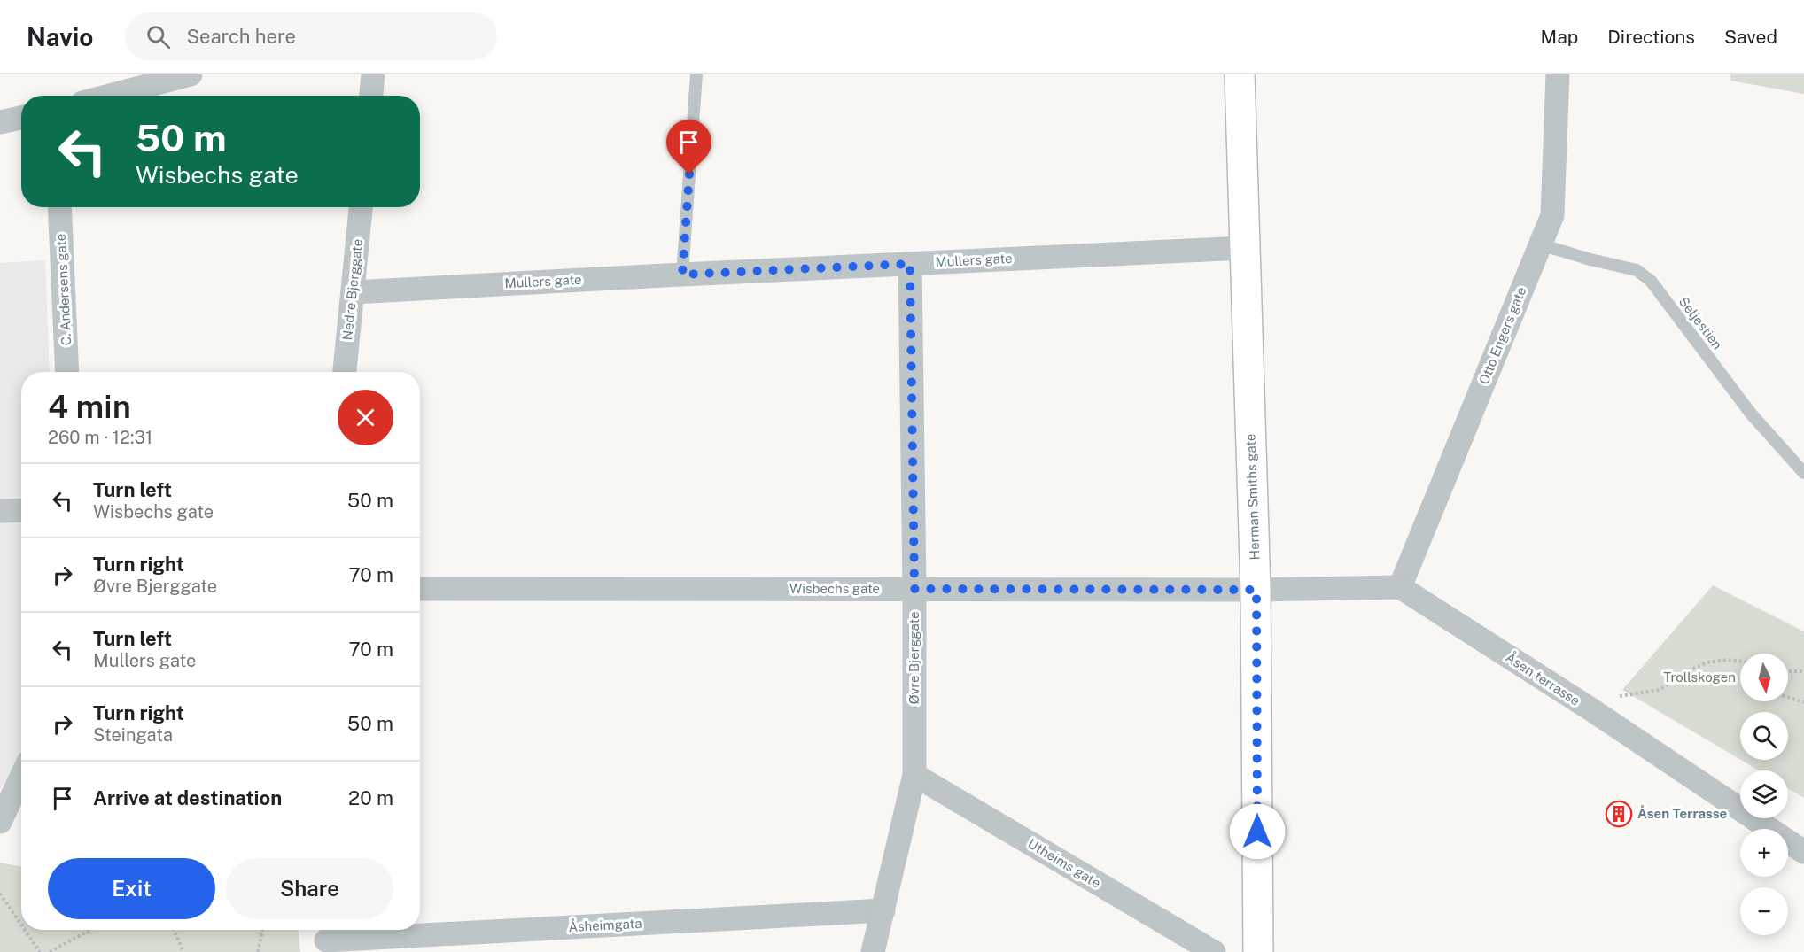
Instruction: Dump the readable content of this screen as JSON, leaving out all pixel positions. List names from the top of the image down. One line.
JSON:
{"streets":{"main road":["Herman Smiths gate"],"street":["Mullers gate","C. Andersens gate","Nedre Bjerggate","Otto Engers gate","Wisbechs gate","Øvre Bjerggate","Åsen terrasse","Utheims gate","Åsheimgata"],"lane":["Seljestien"]},"crossings":[["Mullers gate","Nedre Bjerggate"],["Mullers gate","Herman Smiths gate"],["Mullers gate","Øvre Bjerggate"],["Seljestien","Otto Engers gate"],["Otto Engers gate","Åsen terrasse"],["Herman Smiths gate","Wisbechs gate"],["Wisbechs gate","Øvre Bjerggate"],["Øvre Bjerggate","Utheims gate"],["Øvre Bjerggate","Åsheimgata"]],"parks":["Trollskogen"],"places":{"building":["Åsen Terrasse"]},"north":"bottom","page":{"header":"Navio","search":"Search here","nav":["Map","Directions","Saved"],"turn":["50 m","Wisbechs gate"],"heading":["4 min","260 m · 12:31"],"list":[{"name":"Turn left","note":"Wisbechs gate","value":"50 m"},{"name":"Turn right","note":"Øvre Bjerggate","value":"70 m"},{"name":"Turn left","note":"Mullers gate","value":"70 m"},{"name":"Turn right","note":"Steingata","value":"50 m"},{"name":"Arrive at destination","value":"20 m"}],"map_buttons":["+","−"],"buttons":["Exit","Share"]}}
